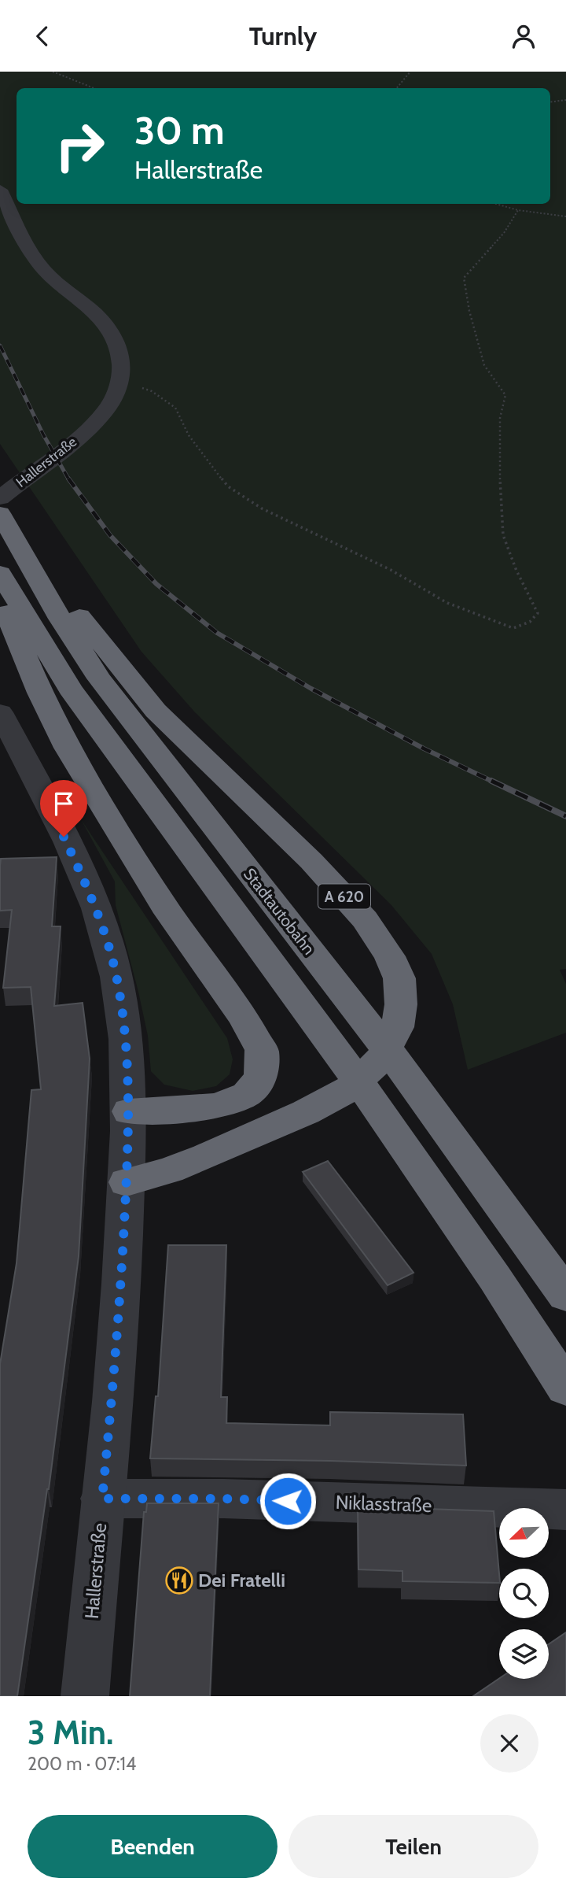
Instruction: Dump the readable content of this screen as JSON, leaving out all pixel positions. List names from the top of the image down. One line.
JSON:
{"streets":{"highway":["A 620","Stadtautobahn"],"street":["Hallerstraße","Niklasstraße"]},"crossings":[["Hallerstraße","A 620"],["Hallerstraße","Stadtautobahn"],["Hallerstraße","Niklasstraße"],["A 620","Stadtautobahn"]],"places":{"restaurant":["Dei Fratelli"]},"north":"bottom left","page":{"header":"Turnly","turn":["30 m","Hallerstraße"],"heading":["3 Min.","200 m · 07:14"],"buttons":["Beenden","Teilen"]}}
